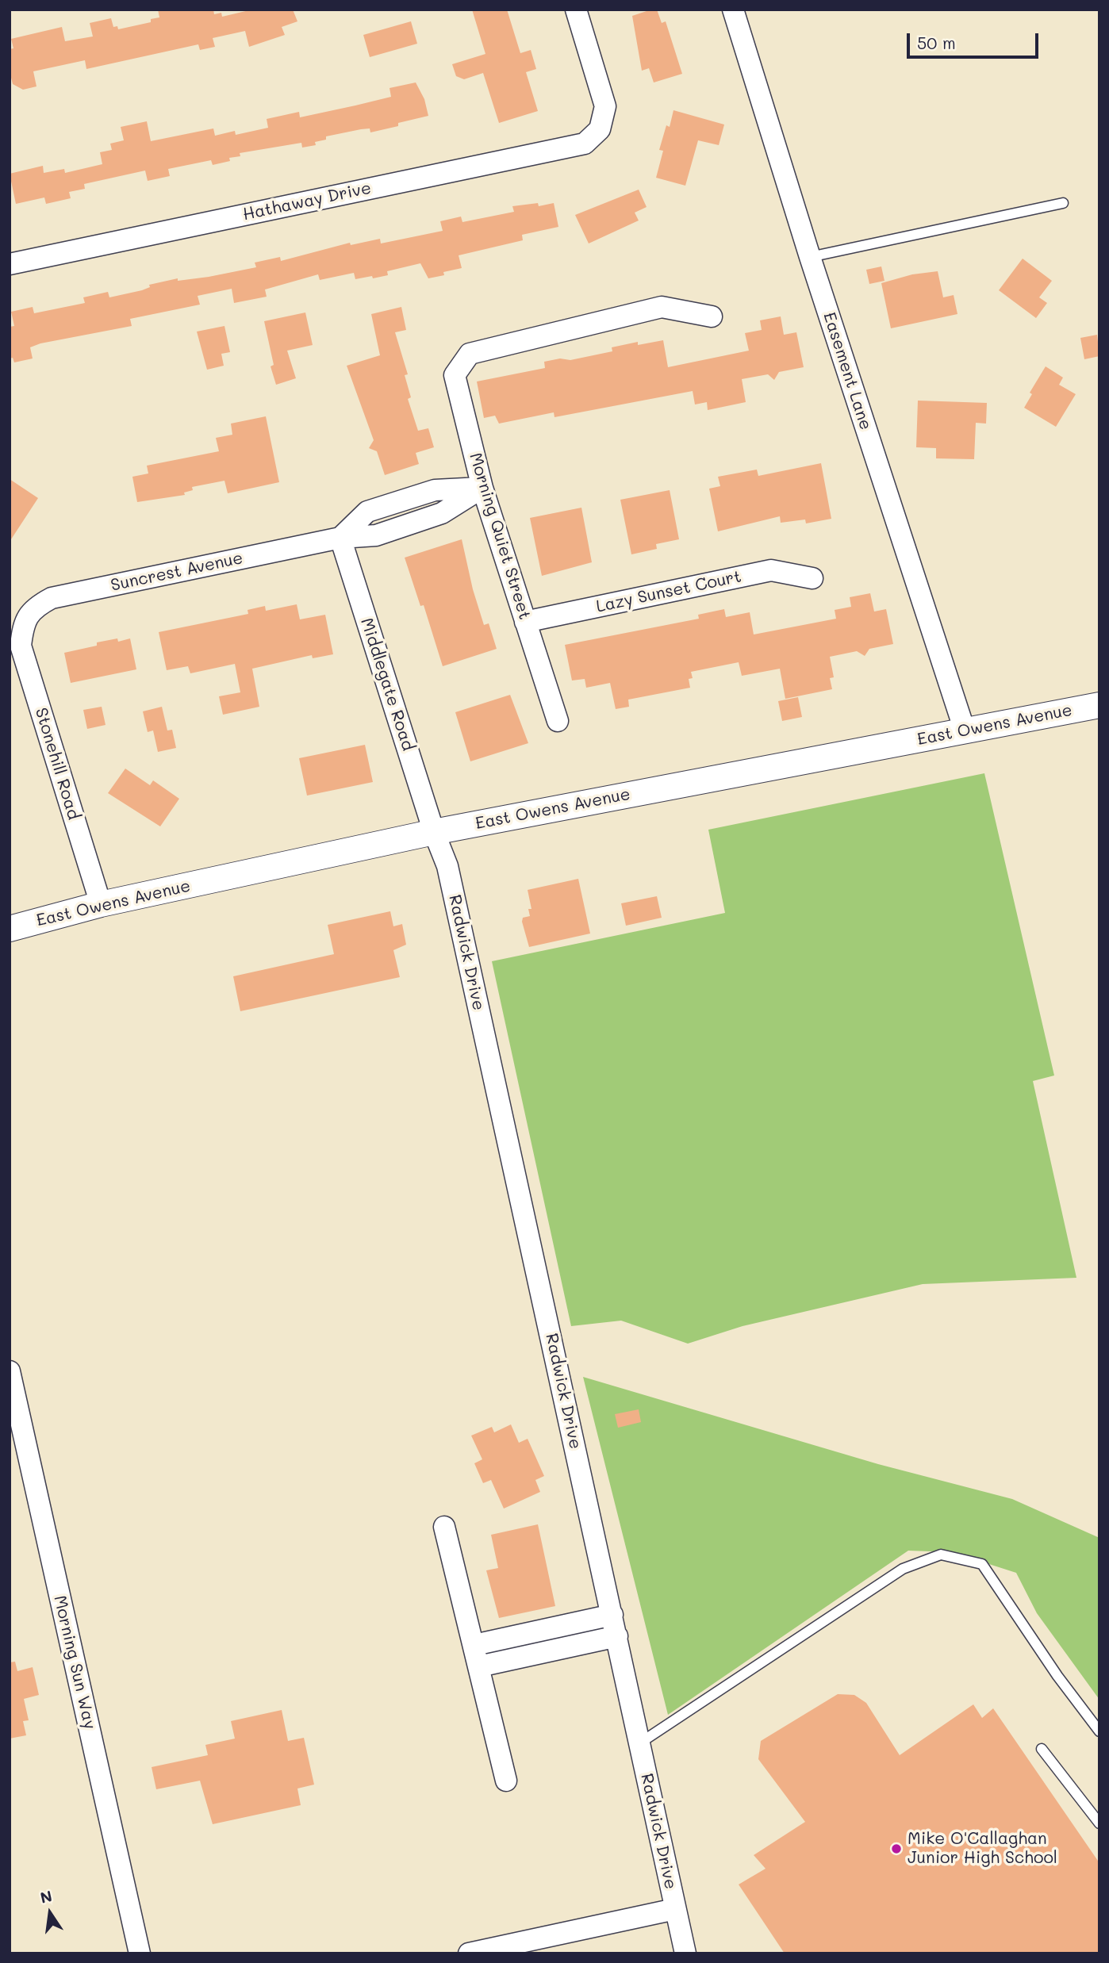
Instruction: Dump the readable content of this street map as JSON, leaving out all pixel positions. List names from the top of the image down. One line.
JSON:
{"streets":{"street":["Hathaway Drive","Easement Lane","Morning Quiet Street","Suncrest Avenue","Lazy Sunset Court","Middlegate Road","East Owens Avenue","Stonehill Road","Radwick Drive","Morning Sun Way"]},"crossings":[["Easement Lane","East Owens Avenue"],["Morning Quiet Street","Suncrest Avenue"],["Morning Quiet Street","Lazy Sunset Court"],["Suncrest Avenue","Middlegate Road"],["Suncrest Avenue","Stonehill Road"],["Middlegate Road","East Owens Avenue"],["Middlegate Road","Radwick Drive"],["East Owens Avenue","Stonehill Road"],["East Owens Avenue","Radwick Drive"]],"places":["Mike O'Callaghan Junior High School"],"scale_bar":"50 m","north":"top"}
